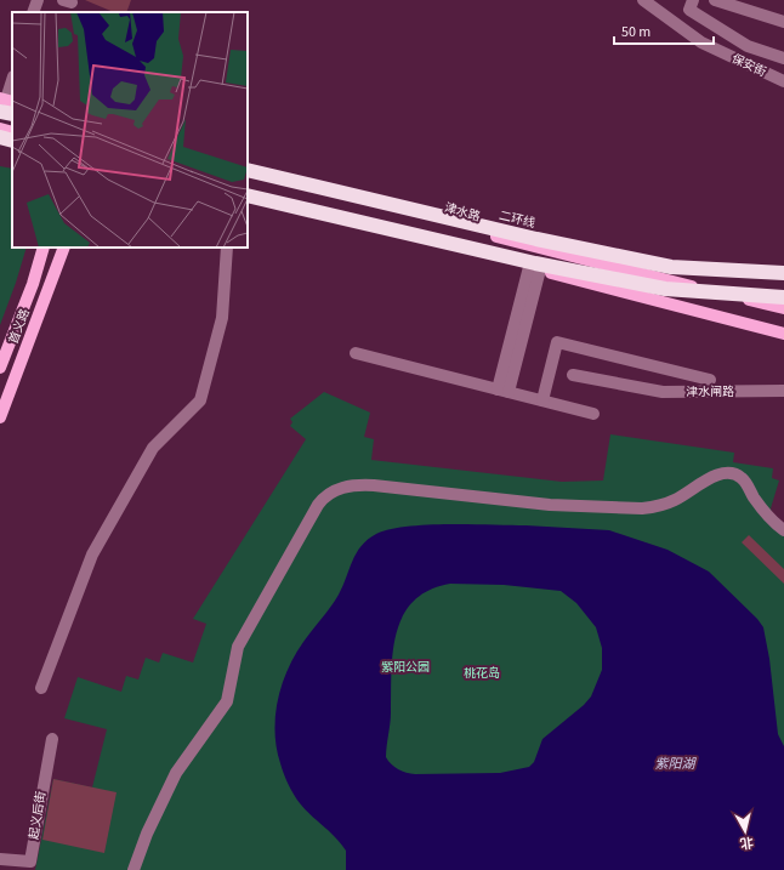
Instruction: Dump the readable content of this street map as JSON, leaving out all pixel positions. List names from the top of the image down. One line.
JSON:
{"streets":{"highway":["二环线"],"main road":["津水路","首义路"],"street":["保安街","津水闸路","起义后街"]},"water":["紫阳湖"],"parks":["紫阳公园","桃花岛"],"scale_bar":"50 m","north":"bottom"}
